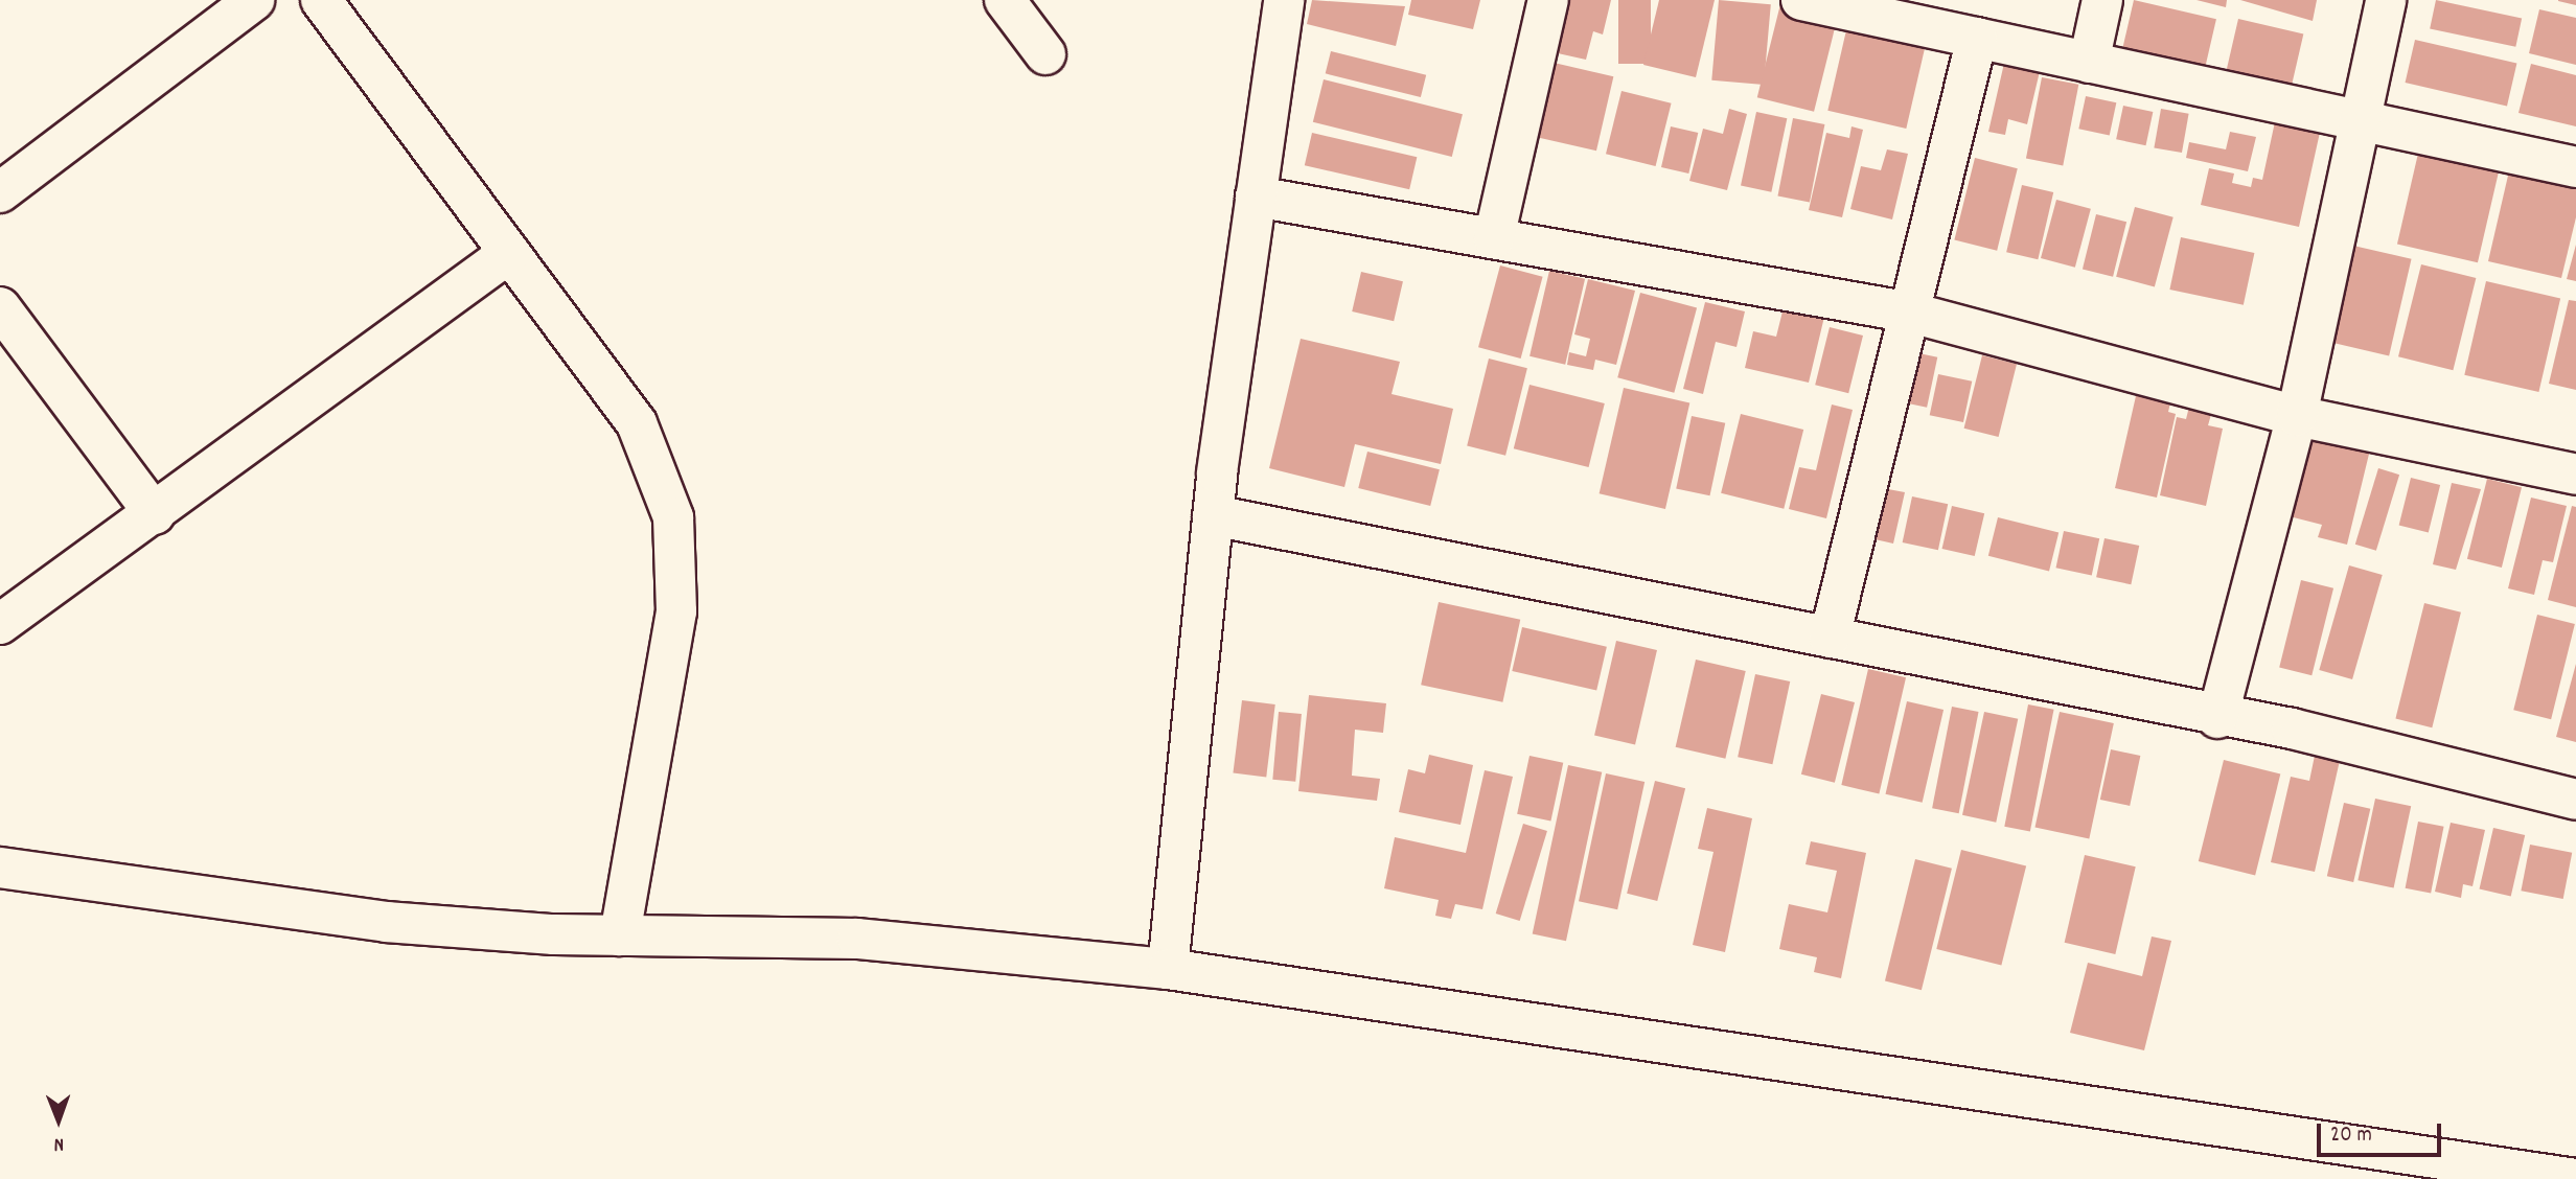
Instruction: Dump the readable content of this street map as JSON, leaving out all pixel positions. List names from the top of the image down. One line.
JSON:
{"scale_bar":"20 m","north":"bottom"}
